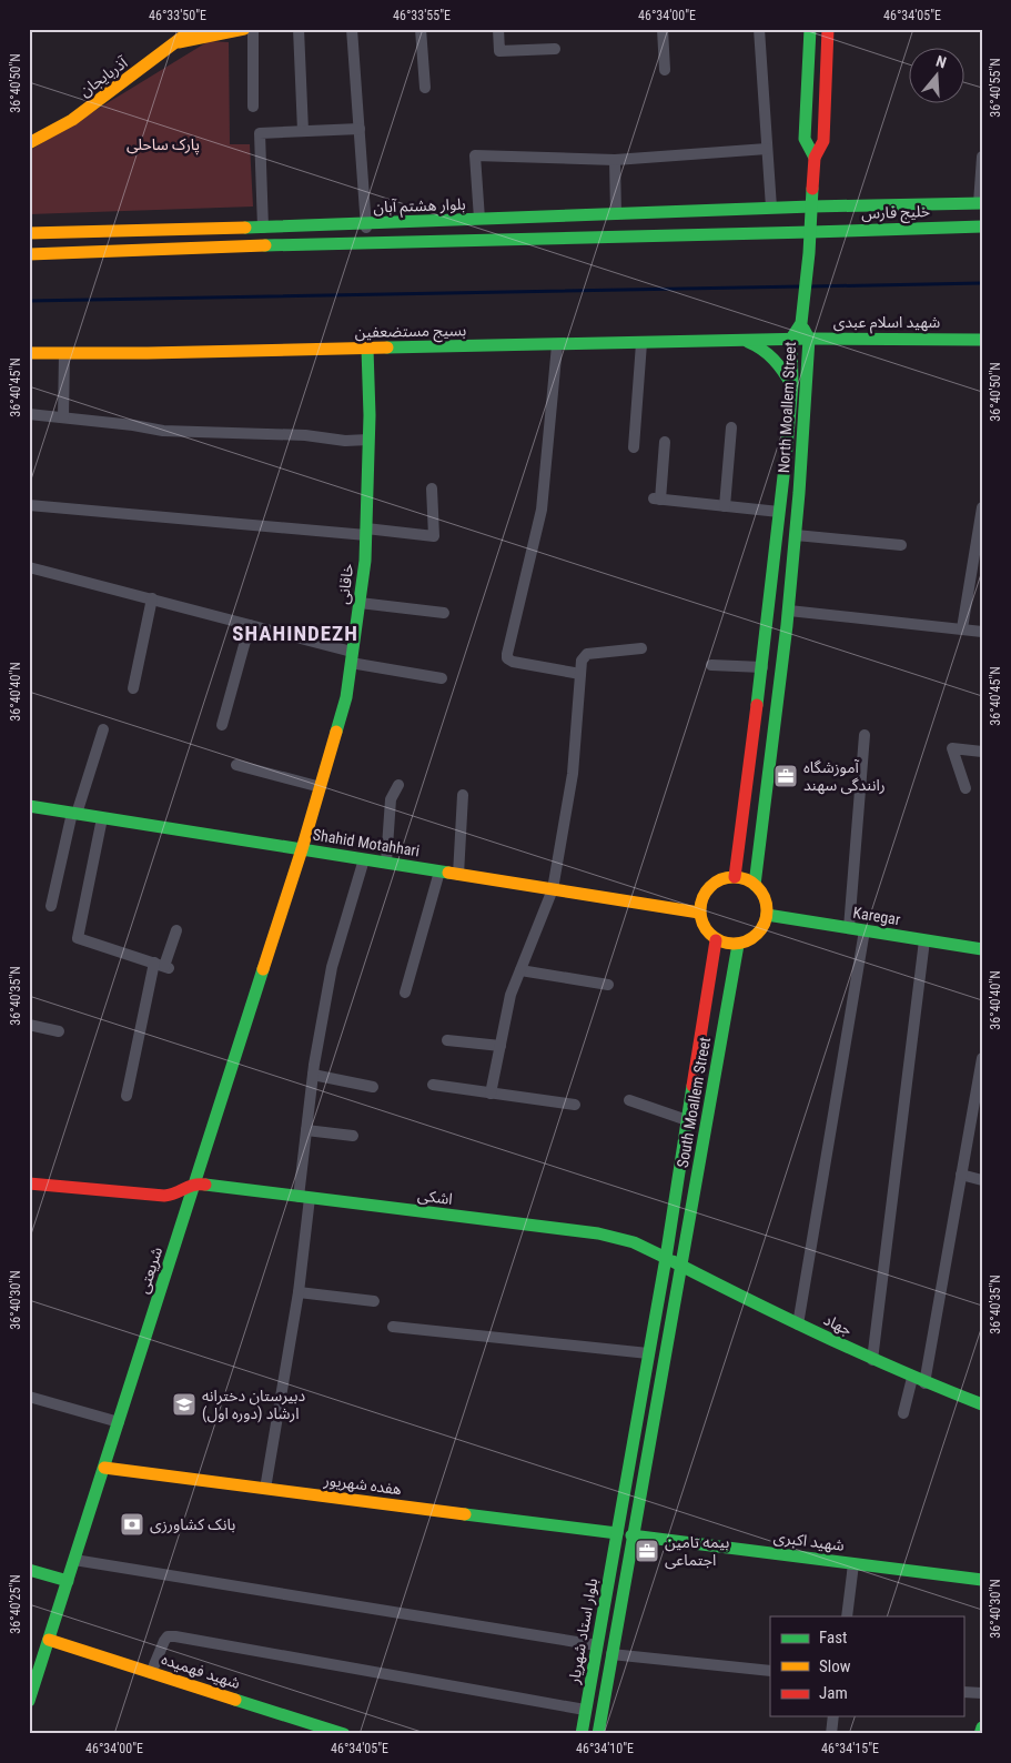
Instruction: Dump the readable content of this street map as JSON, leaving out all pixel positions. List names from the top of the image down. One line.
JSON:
{"streets":{"main road":["آذربایجان","بلوار هشتم آبان","خلیج فارس","شهید اسلام عبدی","بسیج مستضعفین","North Moallem Street","خاقانی","Shahid Motahhari","Karegar","South Moallem Street","اشکی","شریعتی","جهاد","هفده شهریور","شهید اکبری","بلوار استاد شهریار","شهید فهمیده"]},"crossings":[["بلوار هشتم آبان","خلیج فارس"],["شهید اسلام عبدی","بسیج مستضعفین"],["شهید اسلام عبدی","North Moallem Street"],["بسیج مستضعفین","North Moallem Street"],["بسیج مستضعفین","خاقانی"],["North Moallem Street","Shahid Motahhari"],["North Moallem Street","Karegar"],["North Moallem Street","South Moallem Street"],["خاقانی","Shahid Motahhari"],["خاقانی","شریعتی"],["Shahid Motahhari","Karegar"],["Shahid Motahhari","South Moallem Street"],["Shahid Motahhari","شریعتی"],["Karegar","South Moallem Street"],["South Moallem Street","اشکی"],["South Moallem Street","جهاد"],["South Moallem Street","هفده شهریور"],["South Moallem Street","شهید اکبری"],["South Moallem Street","بلوار استاد شهریار"],["اشکی","شریعتی"],["شریعتی","هفده شهریور"],["شریعتی","شهید فهمیده"],["هفده شهریور","شهید اکبری"],["هفده شهریور","بلوار استاد شهریار"]],"districts":["SHAHINDEZH"],"parks":["پارک ساحلی"],"places":{"office":["آموزشگاه رانندگی سهند","بیمه تامین اجتماعی"],"school or university":["دبیرستان دخترانه ارشاد (دوره اول)"],"bank":["بانک کشاورزی"]},"legend":["Fast","Slow","Jam"],"north":"top","coordinates":["46°33'50\"E","46°33'55\"E","46°34'00\"E","46°34'05\"E","36°40'50\"N","36°40'55\"N","36°40'45\"N","36°40'40\"N","36°40'35\"N","36°40'30\"N","36°40'25\"N","46°34'10\"E","46°34'15\"E"]}
